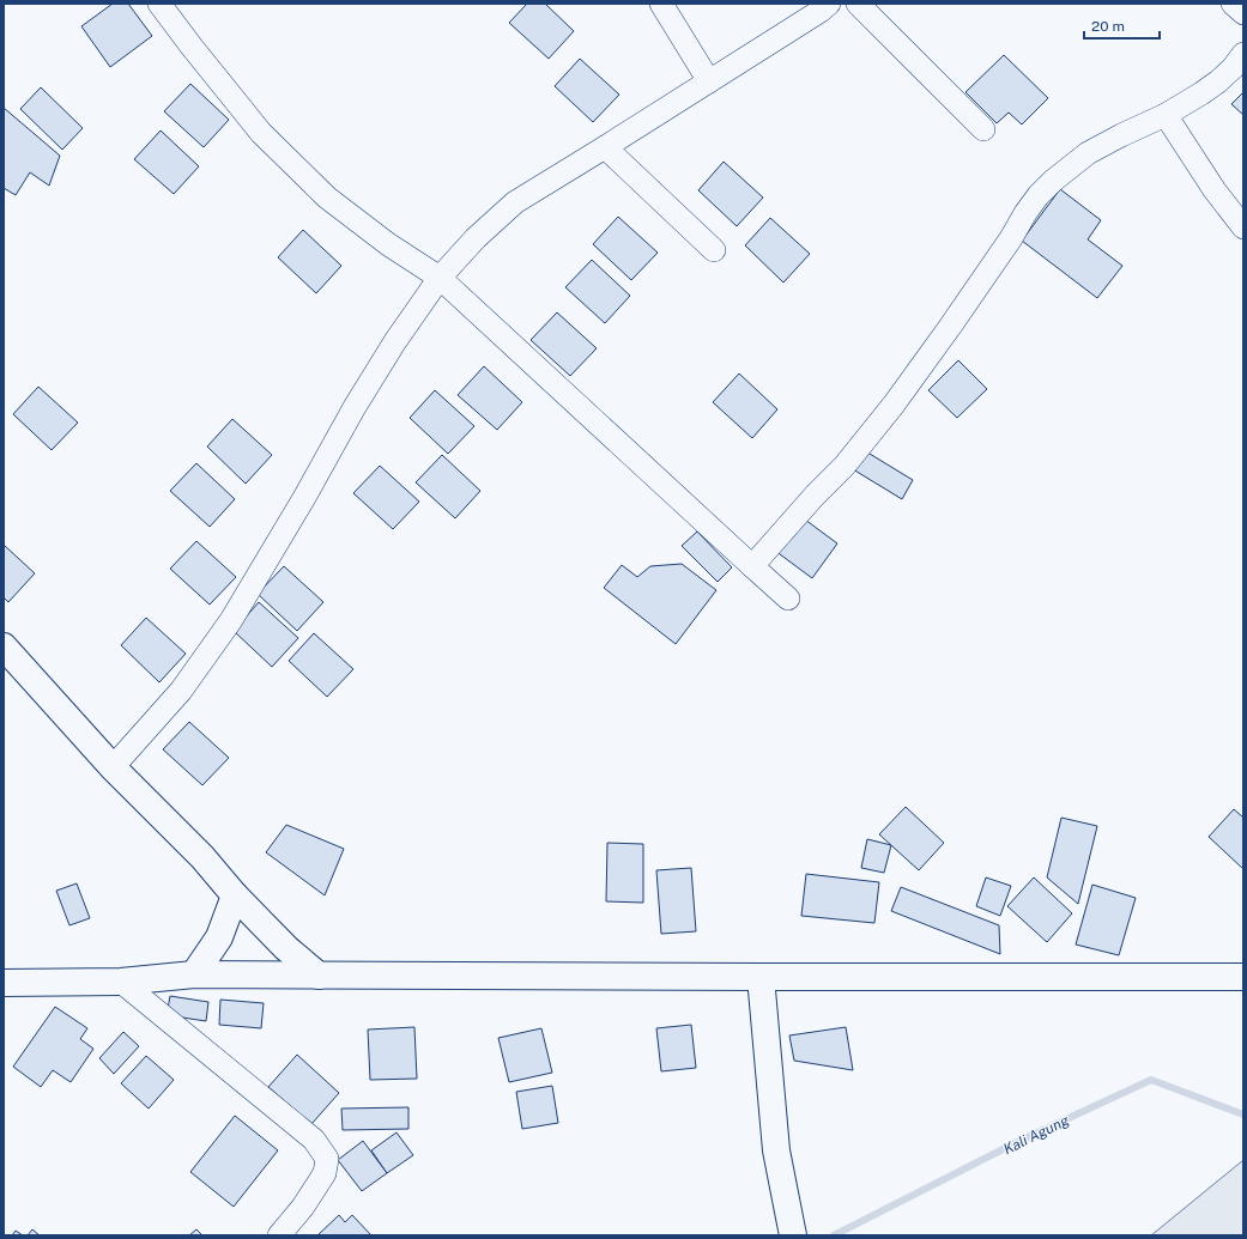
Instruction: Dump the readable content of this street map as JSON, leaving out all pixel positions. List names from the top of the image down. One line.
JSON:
{"water":["Kali Agung"],"scale_bar":"20 m"}
